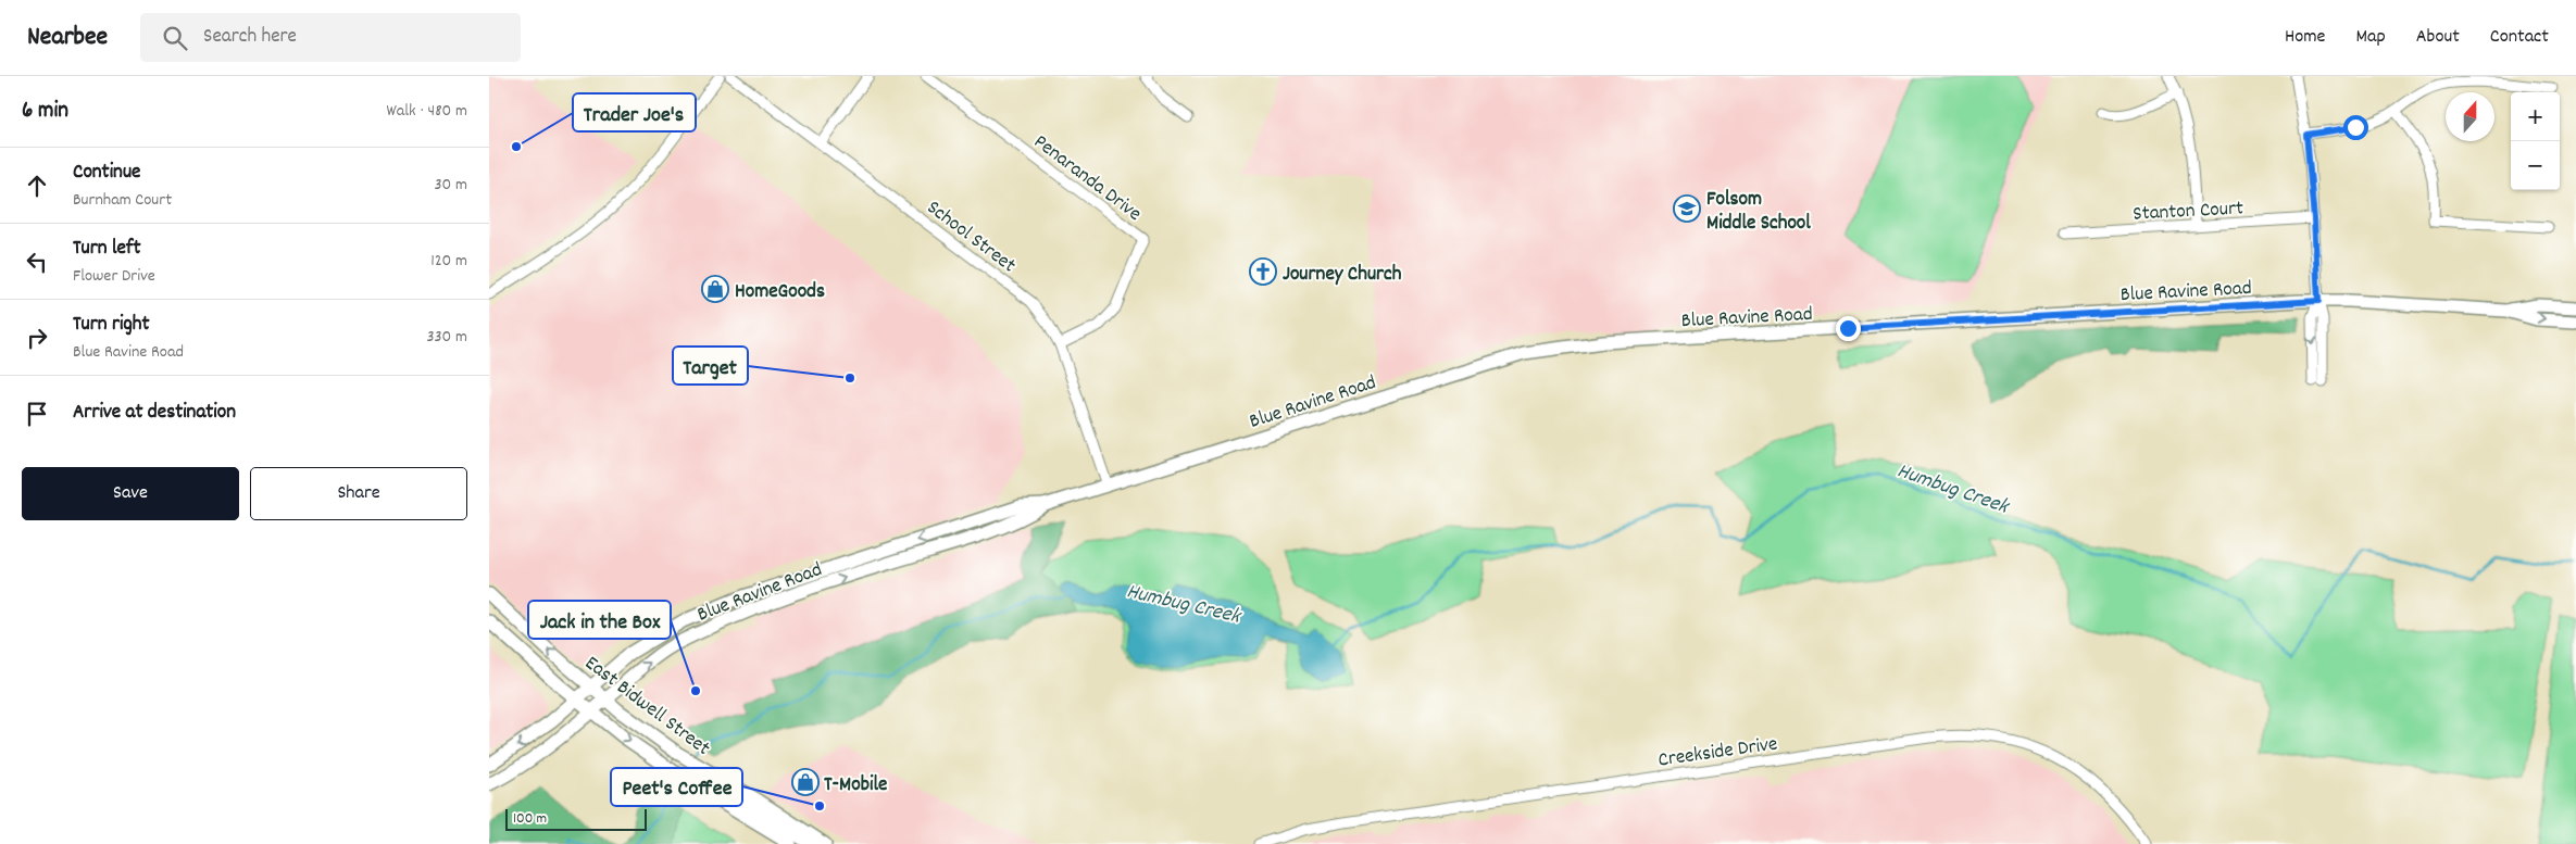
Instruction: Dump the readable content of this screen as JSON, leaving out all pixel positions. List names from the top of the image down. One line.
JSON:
{"streets":{"main road":["Blue Ravine Road","East Bidwell Street"],"street":["Penaranda Drive","Stanton Court","School Street","Creekside Drive"]},"crossings":[["Penaranda Drive","School Street"],["School Street","Blue Ravine Road"],["Blue Ravine Road","East Bidwell Street"]],"water":["Humbug Creek"],"places":{"other":["Trader Joe's","Target","Jack in the Box","Peet's Coffee"],"school or university":["Folsom Middle School"],"church":["Journey Church"],"shop":["HomeGoods","T-Mobile"]},"scale_bar":"100 m","north":"top","page":{"header":"Nearbee","search":"Search here","nav":["Home","Map","About","Contact"],"heading":["6 min","Walk · 480 m"],"map_buttons":["+","−"],"list":[["Continue","Burnham Court","30 m"],["Turn left","Flower Drive","120 m"],["Turn right","Blue Ravine Road","330 m"],"Arrive at destination"],"buttons":["Save","Share"],"scale":"100 m"}}
